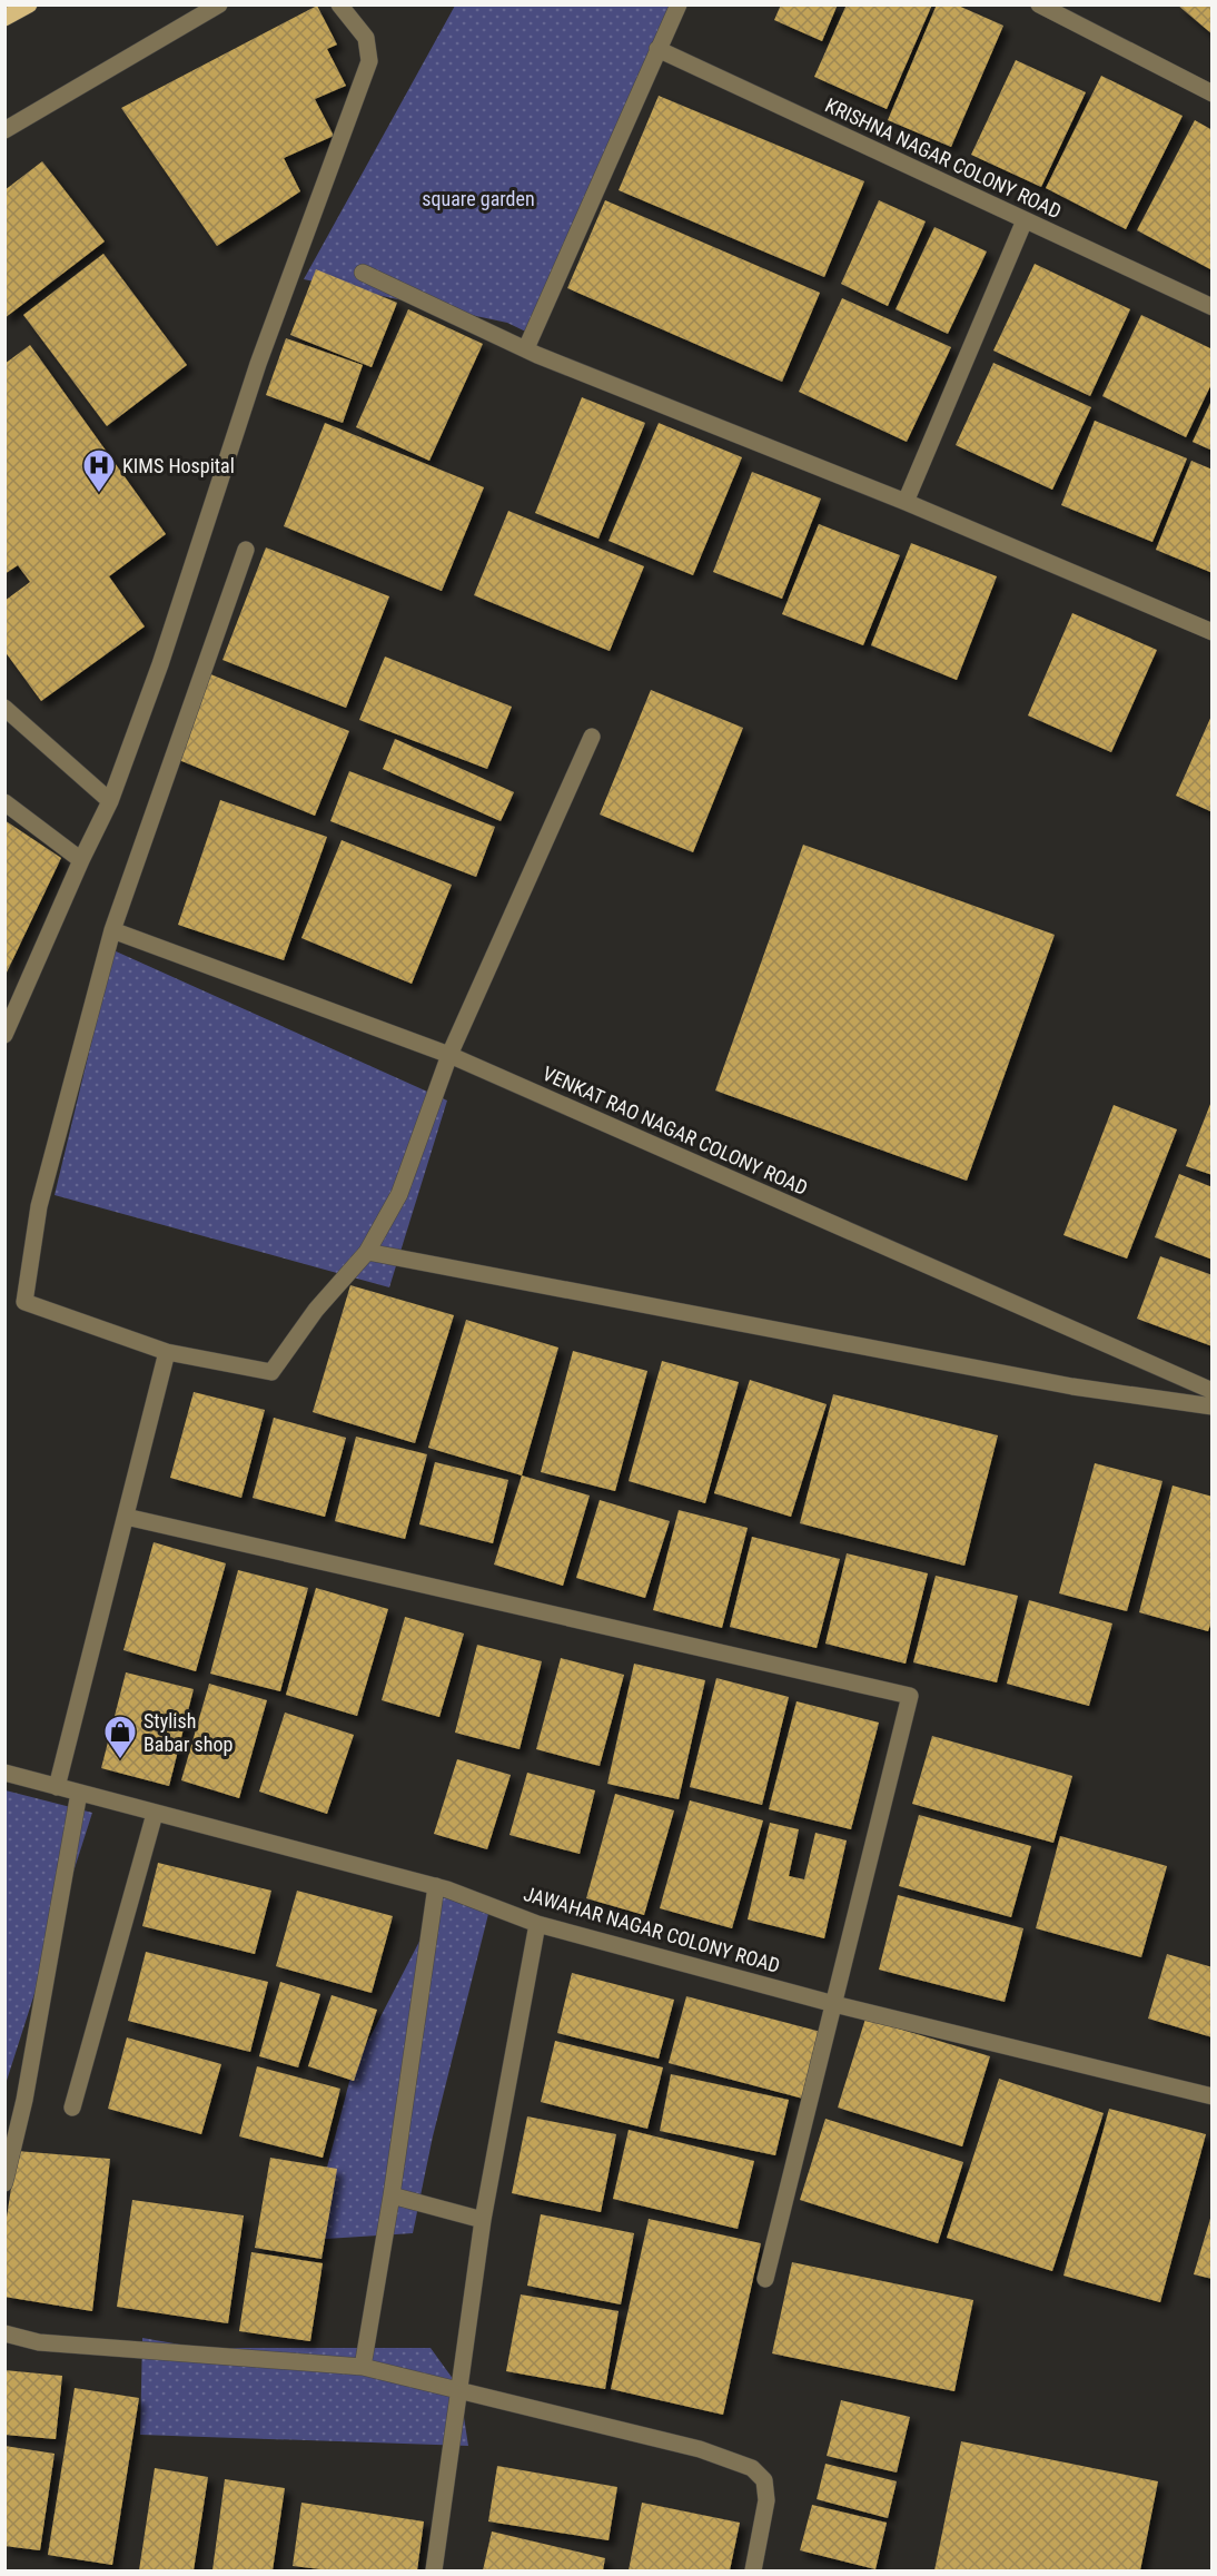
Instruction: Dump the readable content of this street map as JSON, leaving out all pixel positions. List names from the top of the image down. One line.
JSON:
{"streets":{"street":["KRISHNA NAGAR COLONY ROAD","VENKAT RAO NAGAR COLONY ROAD","JAWAHAR NAGAR COLONY ROAD"]},"parks":["square garden"],"places":{"hospital":["KIMS Hospital"],"shop":["Stylish Babar shop"]}}
